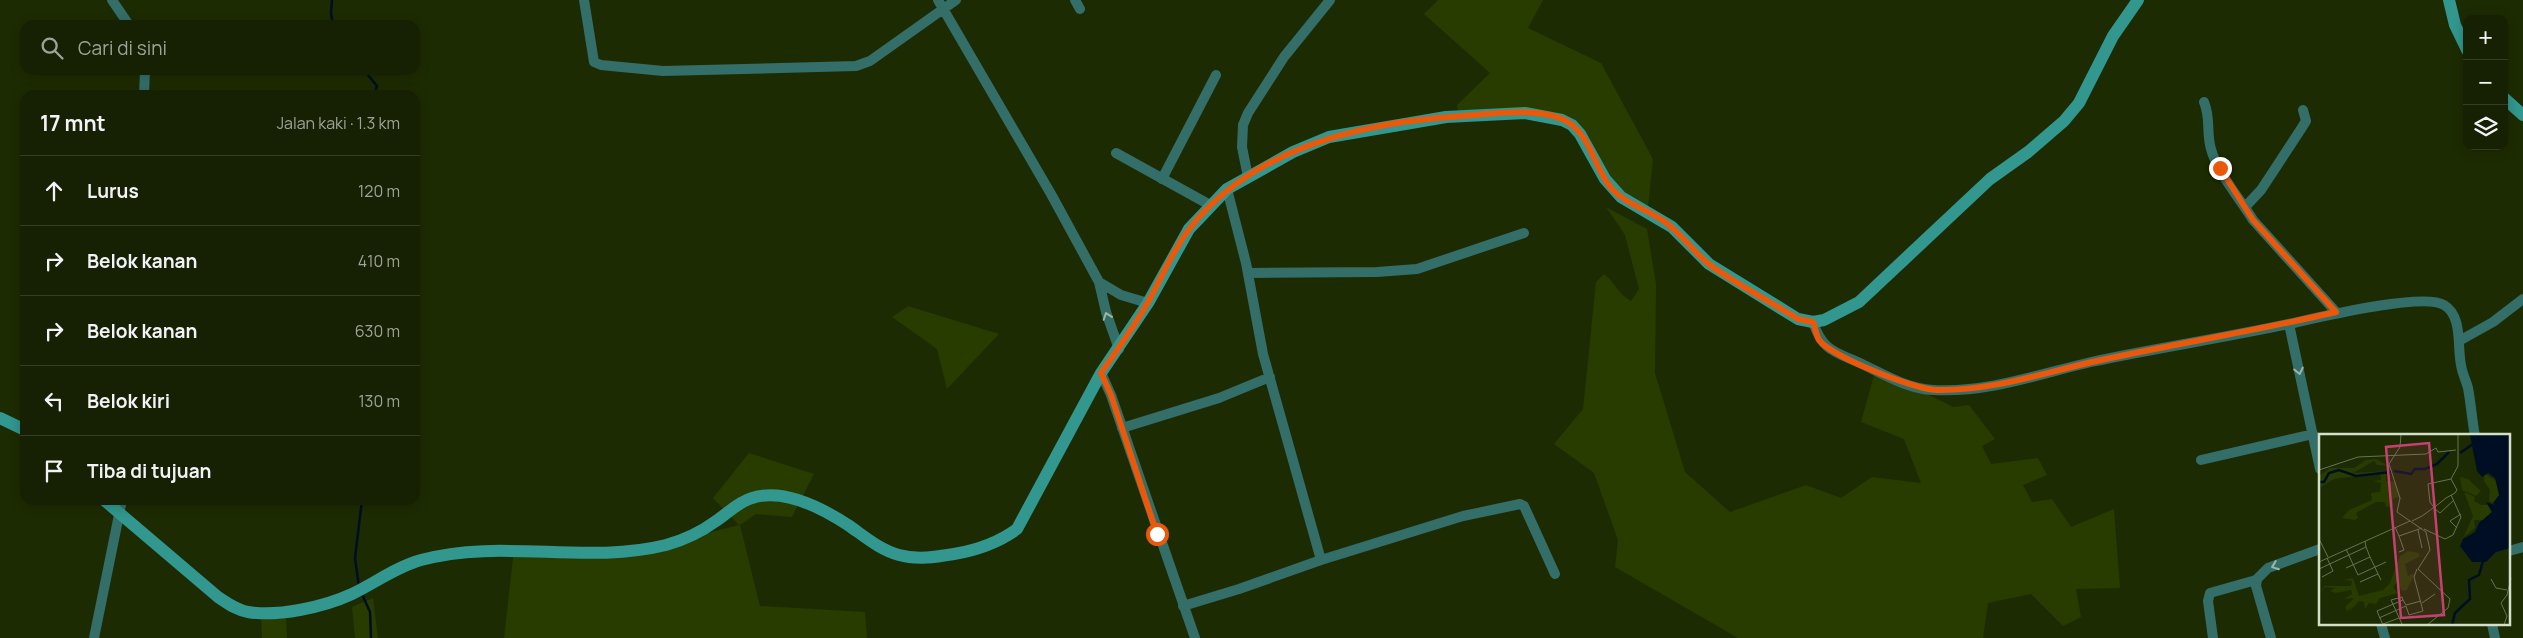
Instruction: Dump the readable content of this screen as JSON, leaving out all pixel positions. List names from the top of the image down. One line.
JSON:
{"page":{"map_buttons":["+","−"],"search":"Cari di sini","heading":["17 mnt","Jalan kaki · 1.3 km"],"list":[["Lurus","120 m"],["Belok kanan","410 m"],["Belok kanan","630 m"],["Belok kiri","130 m"],"Tiba di tujuan"]}}
